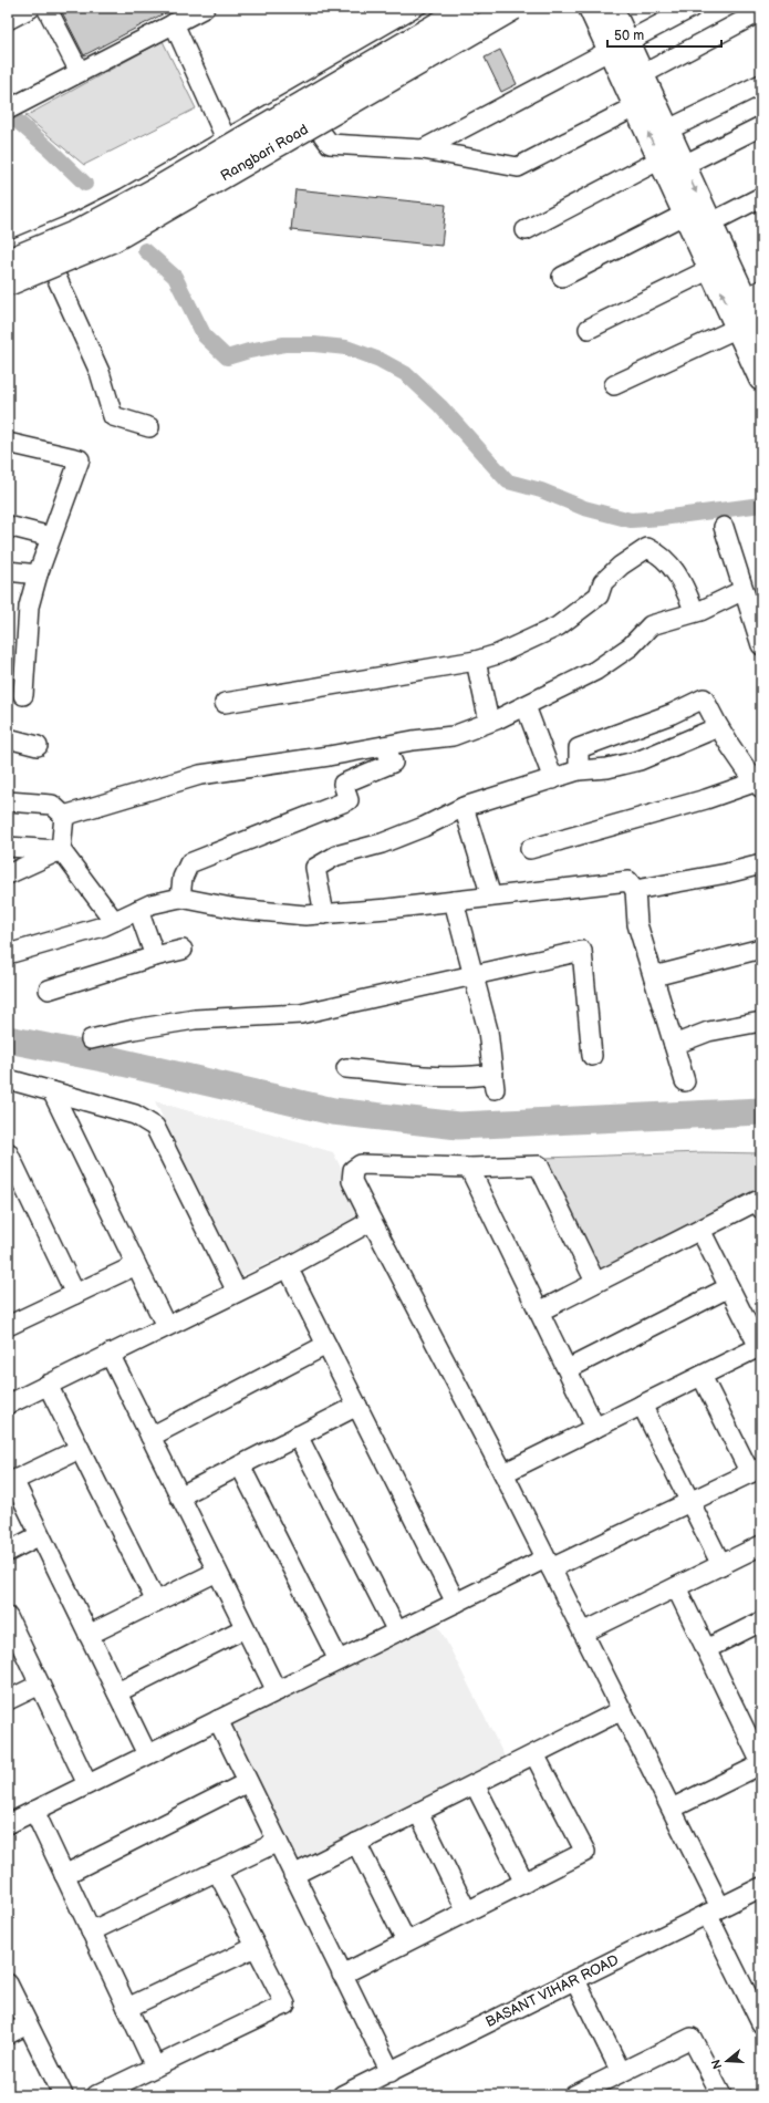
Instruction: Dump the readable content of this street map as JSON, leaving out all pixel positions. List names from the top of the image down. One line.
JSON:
{"streets":{"street":["Rangbari Road","BASANT VIHAR ROAD"]},"scale_bar":"50 m","north":"left"}
